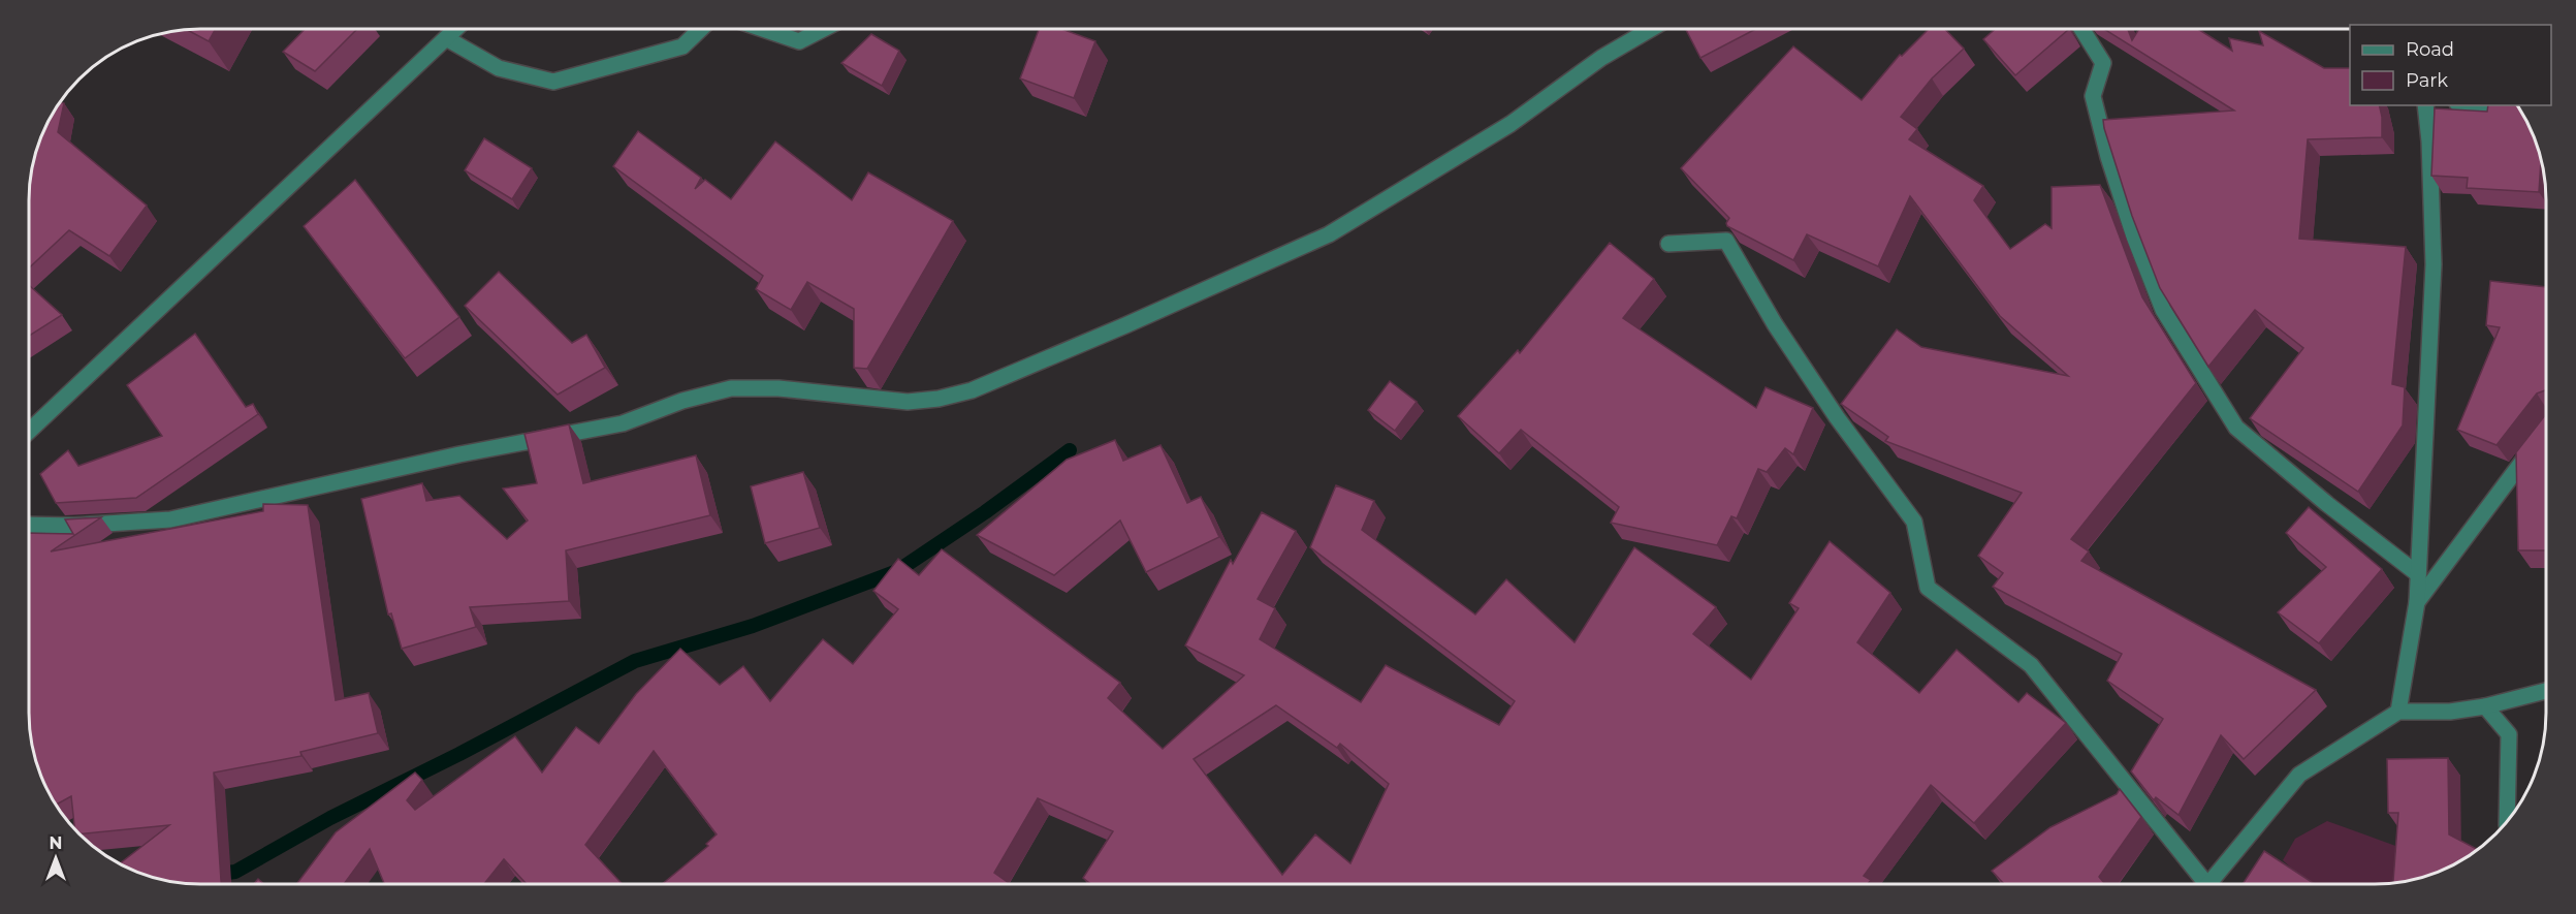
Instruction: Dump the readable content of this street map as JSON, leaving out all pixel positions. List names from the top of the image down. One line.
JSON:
{"legend":["Road","Park"],"north":"top"}
